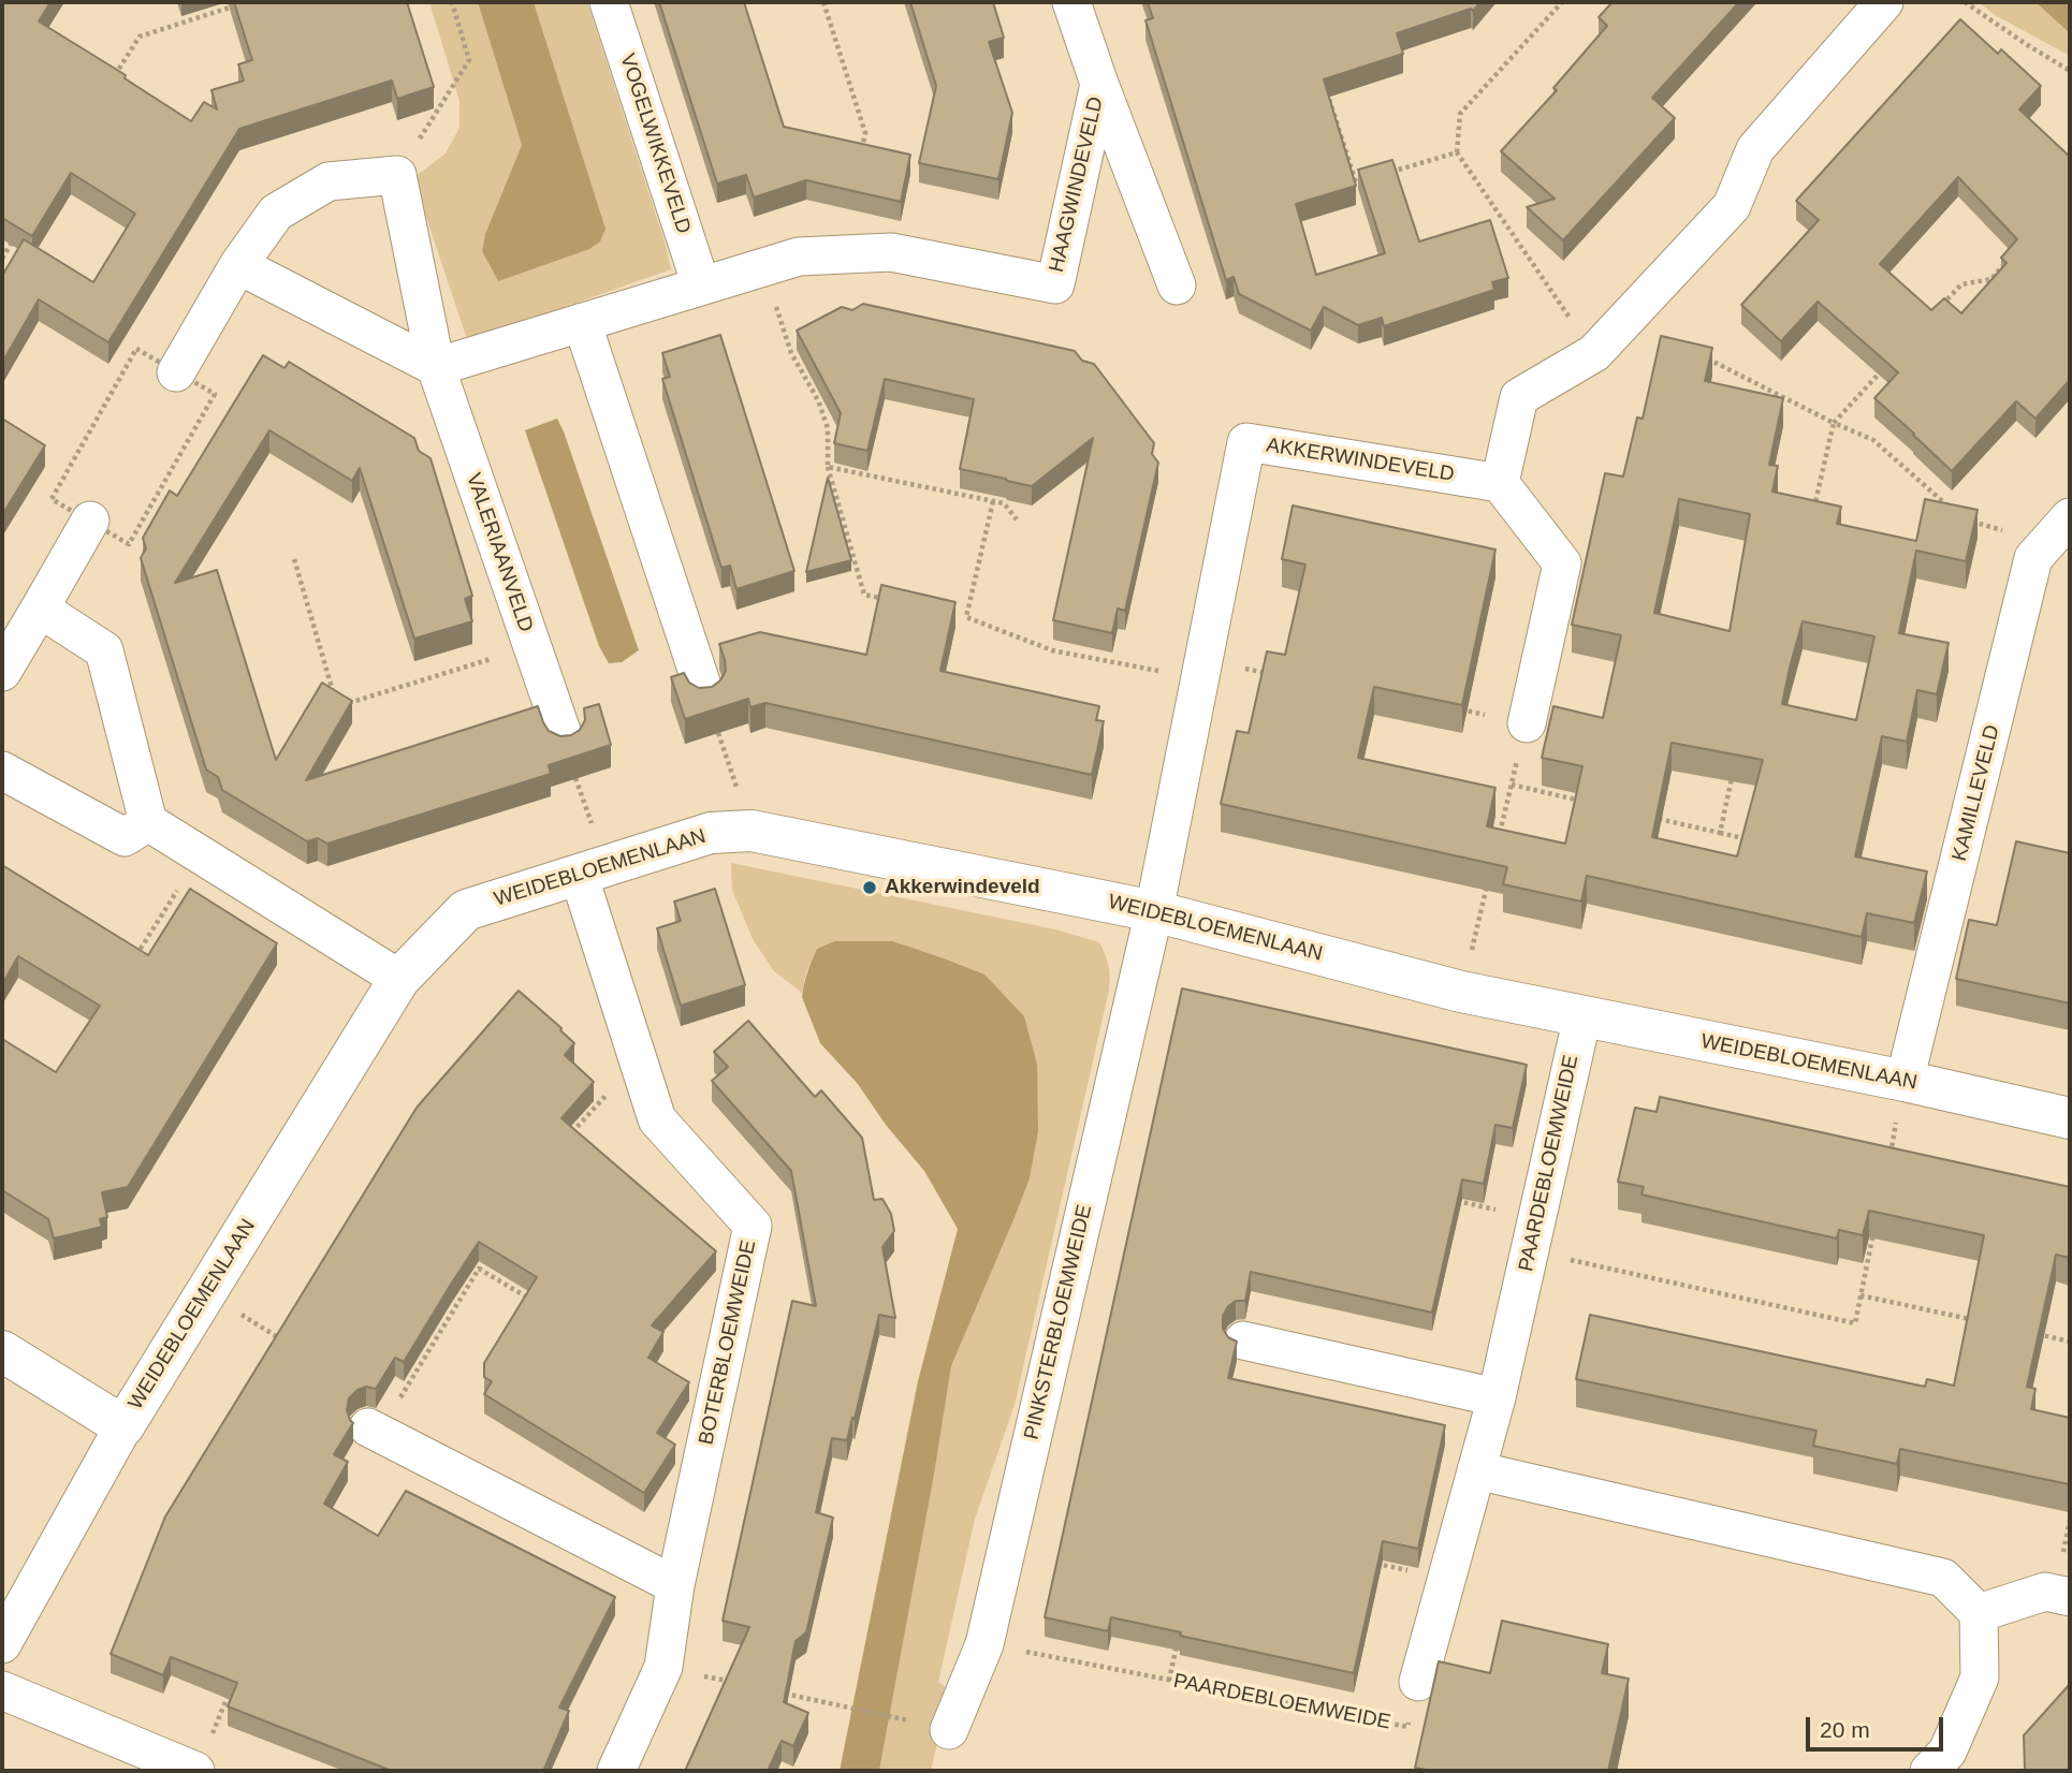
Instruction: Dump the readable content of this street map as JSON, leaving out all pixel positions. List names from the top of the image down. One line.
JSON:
{"streets":{"street":["VOGELWIKKEVELD","HAAGWINDEVELD","AKKERWINDEVELD","VALERIAANVELD","KAMILLEVELD","WEIDEBLOEMENLAAN","PAARDEBLOEMWEIDE","PINKSTERBLOEMWEIDE","BOTERBLOEMWEIDE"]},"crossings":[["VOGELWIKKEVELD","HAAGWINDEVELD"],["AKKERWINDEVELD","WEIDEBLOEMENLAAN"],["AKKERWINDEVELD","PINKSTERBLOEMWEIDE"],["KAMILLEVELD","WEIDEBLOEMENLAAN"],["WEIDEBLOEMENLAAN","PAARDEBLOEMWEIDE"],["WEIDEBLOEMENLAAN","PINKSTERBLOEMWEIDE"],["WEIDEBLOEMENLAAN","BOTERBLOEMWEIDE"],["PAARDEBLOEMWEIDE","PINKSTERBLOEMWEIDE"]],"places":["Akkerwindeveld"],"scale_bar":"20 m"}
